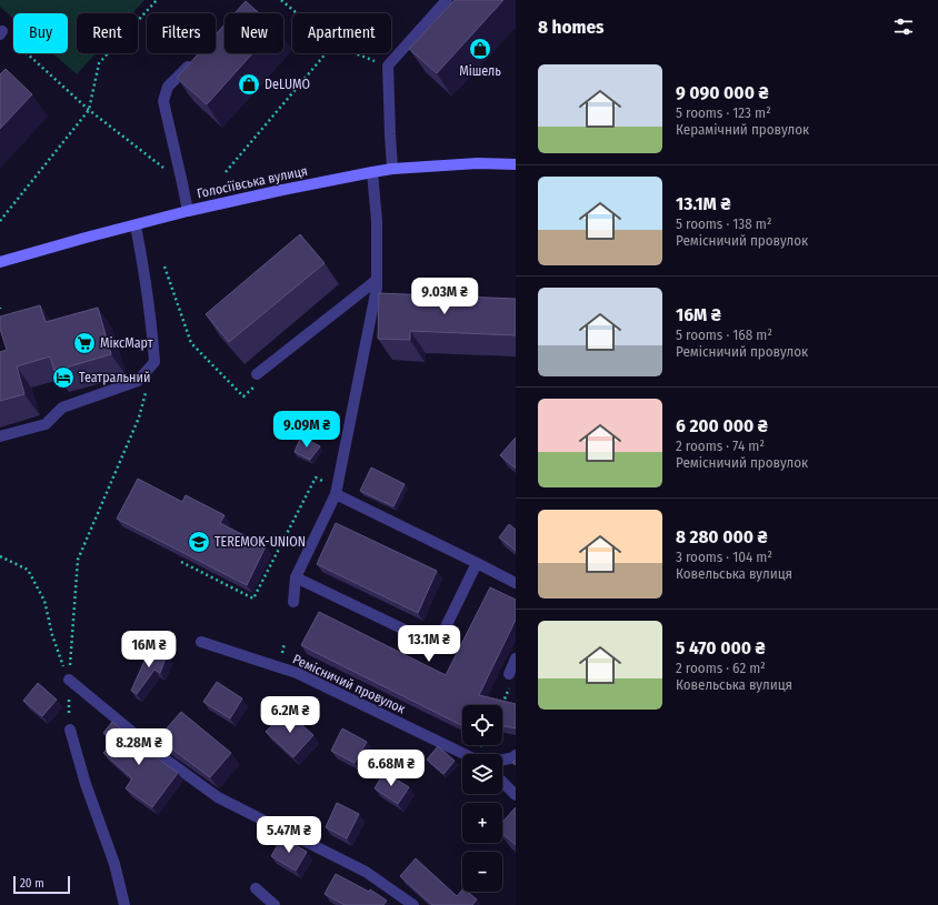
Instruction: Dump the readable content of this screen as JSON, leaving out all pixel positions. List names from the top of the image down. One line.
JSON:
{"streets":{"main road":["Голосіївська вулиця"],"street":["Ремісничий провулок"]},"places":{"shop":["Мішель","DeLUMO"],"supermarket":["МіксМарт"],"hotel":["Театральний"],"school or university":["TEREMOK-UNION"]},"scale_bar":"20 m","page":{"heading":"8 homes","chip":["Buy","Rent","Filters","New","Apartment"],"list":[{"name":"9 090 000 ₴","note":"5 rooms · 123 m² · Керамічний провулок"},{"name":"13.1M ₴","note":"5 rooms · 138 m² · Ремісничий провулок"},{"name":"16M ₴","note":"5 rooms · 168 m² · Ремісничий провулок"},{"name":"6 200 000 ₴","note":"2 rooms · 74 m² · Ремісничий провулок"},{"name":"8 280 000 ₴","note":"3 rooms · 104 m² · Ковельська вулиця"},{"name":"5 470 000 ₴","note":"2 rooms · 62 m² · Ковельська вулиця"}],"price":["9.03M ₴","9.09M ₴","13.1M ₴","16M ₴","6.2M ₴","8.28M ₴","6.68M ₴","5.47M ₴"],"map_buttons":["+","−"],"scale":"20 m"}}
